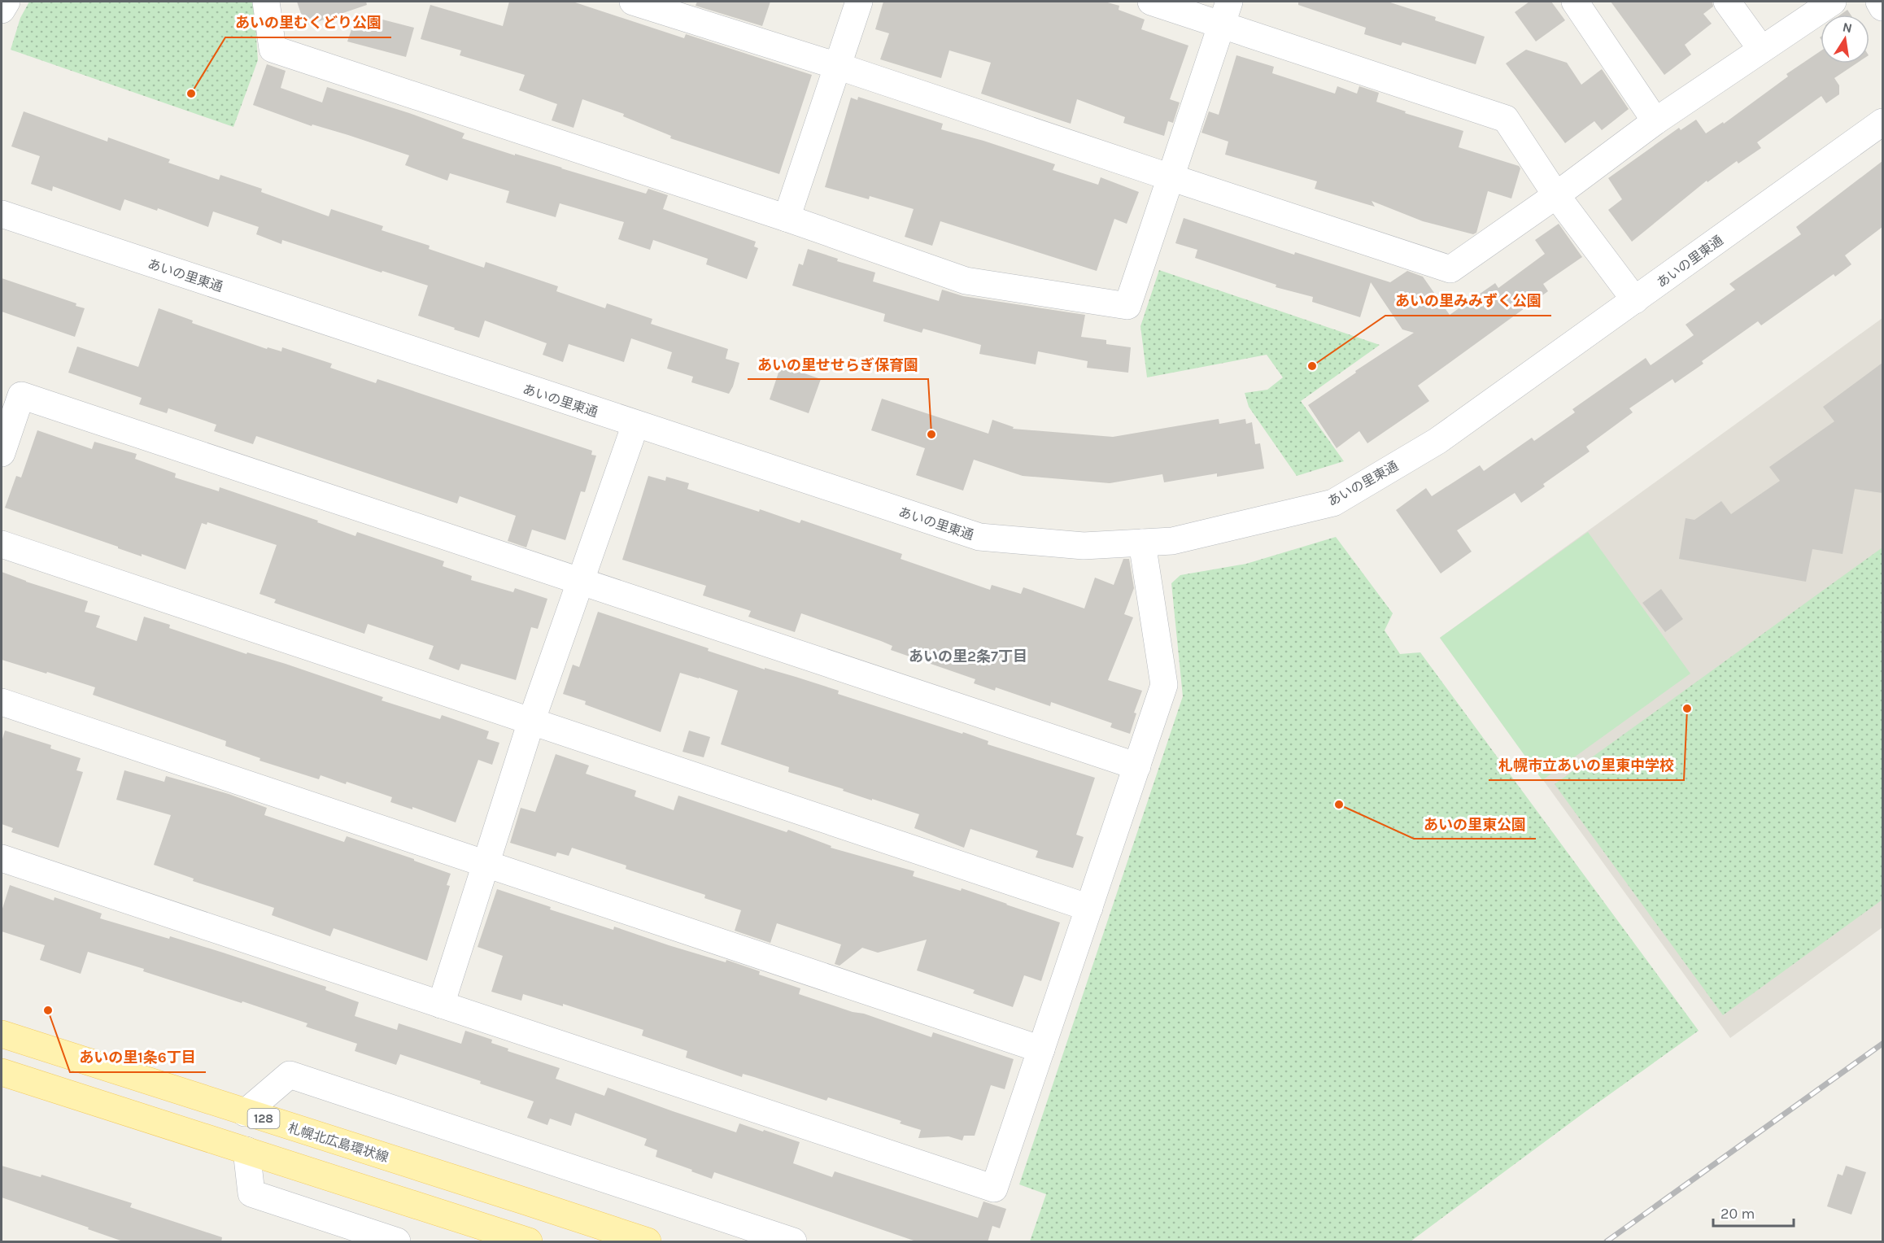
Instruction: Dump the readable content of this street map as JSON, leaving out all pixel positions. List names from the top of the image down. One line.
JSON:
{"streets":{"main road":["128","札幌北広島環状線"],"street":["あいの里東通"]},"districts":["あいの里2条7丁目"],"places":["あいの里むくどり公園","あいの里みみずく公園","あいの里せせらぎ保育園","札幌市立あいの里東中学校","あいの里東公園","あいの里1条6丁目"],"scale_bar":"20 m","north":"top"}
